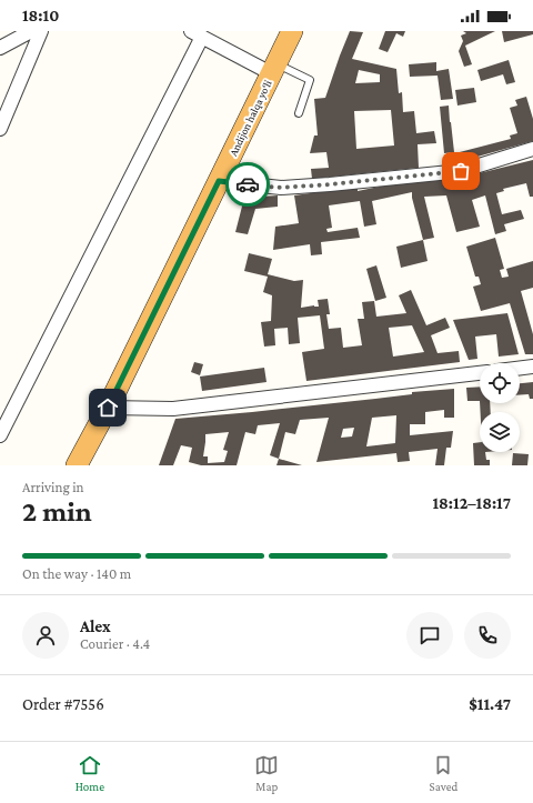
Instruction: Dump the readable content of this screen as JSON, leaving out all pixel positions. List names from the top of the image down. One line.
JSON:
{"streets":{"highway":["Andijon halqa yo‘li"]},"page":{"status":"18:10","heading":["2 min","Arriving in","18:12–18:17"],"panel":["Alex","Courier · 4.4","Order #7556","$11.47"],"bar":"On the way · 140 m","tabs":["Home","Map","Saved"]}}
